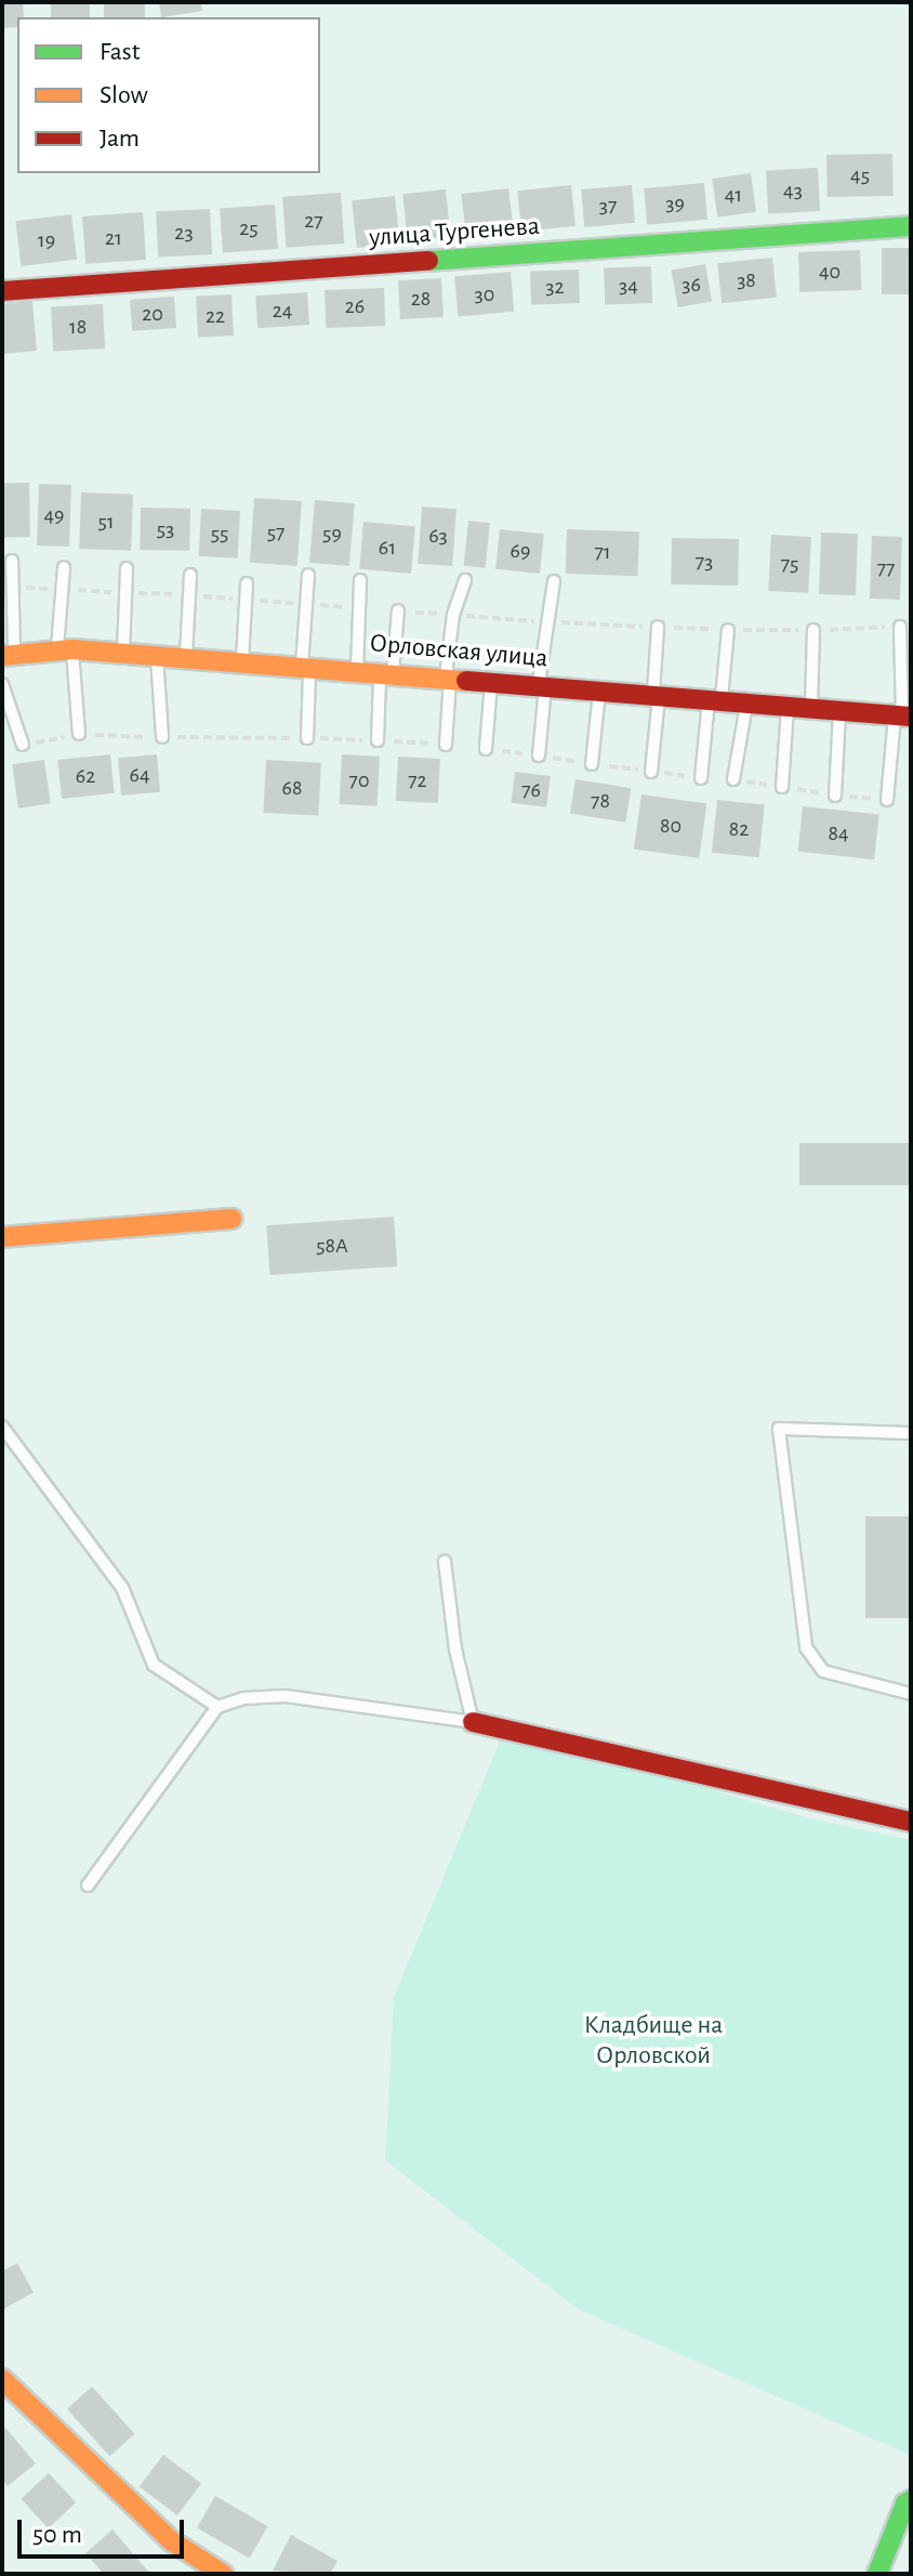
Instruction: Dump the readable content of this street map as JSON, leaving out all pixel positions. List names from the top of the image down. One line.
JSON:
{"streets":{"street":["улица Тургенева","Орловская улица"]},"parks":["Кладбище на Орловской"],"house_numbers":["45","43","41","39","37","27","25","23","21","19","40","38","36","34","32","30","28","26","24","20","22","18","49","51","53","57","55","59","63","61","69","71","73","75","77","64","62","70","72","68","76","78","80","82","84","58А"],"legend":["Fast","Slow","Jam"],"scale_bar":"50 m"}
